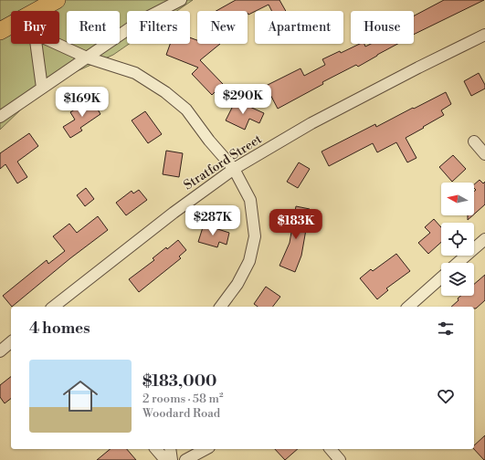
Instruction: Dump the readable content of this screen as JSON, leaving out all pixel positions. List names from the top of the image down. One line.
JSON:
{"streets":{"street":["Stratford Street"]},"north":"left","page":{"chip":["Buy","Rent","Filters","New","Apartment","House"],"price":["$290K","$169K","$287K","$183K"],"heading":"4 homes","list":[{"name":"$183,000","note":"2 rooms · 58 m² · Woodard Road"}]}}
